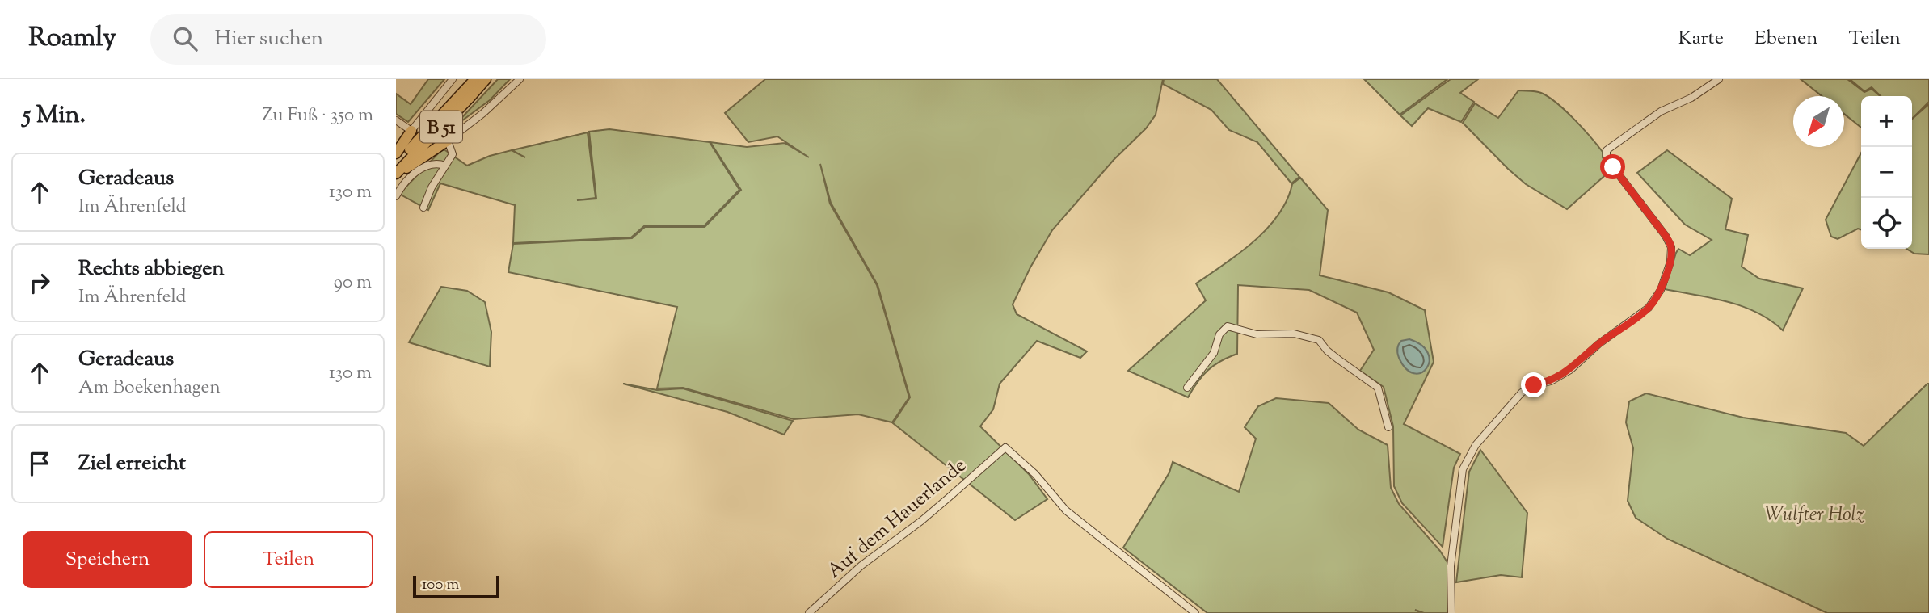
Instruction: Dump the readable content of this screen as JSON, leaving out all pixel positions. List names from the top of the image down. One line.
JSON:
{"streets":{"highway":["B 51"],"street":["Auf dem Hauerlande"]},"parks":["Wulfter Holz"],"scale_bar":"100 m","north":"bottom left","page":{"header":"Roamly","search":"Hier suchen","nav":["Karte","Ebenen","Teilen"],"heading":["5 Min.","Zu Fuß · 350 m"],"map_buttons":["+","−"],"list":[["Geradeaus","Im Ährenfeld","130 m"],["Rechts abbiegen","Im Ährenfeld","90 m"],["Geradeaus","Am Boekenhagen","130 m"],"Ziel erreicht"],"buttons":["Speichern","Teilen"],"scale":"100 m"}}
